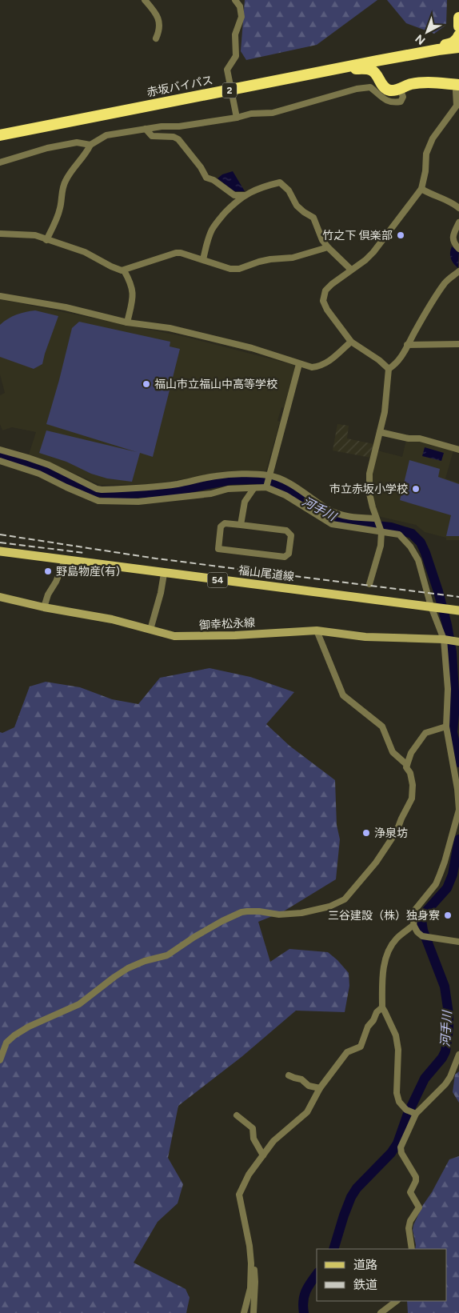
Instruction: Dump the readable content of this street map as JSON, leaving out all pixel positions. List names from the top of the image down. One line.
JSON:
{"streets":{"highway":["赤坂バイパス","2"],"main road":["福山尾道線","54","御幸松永線"]},"water":["河手川"],"places":["竹之下 倶楽部","福山市立福山中高等学校","市立赤坂小学校","野島物産(有)","浄泉坊","三谷建設（株）独身寮"],"legend":["道路","鉄道"],"north":"bottom left"}
